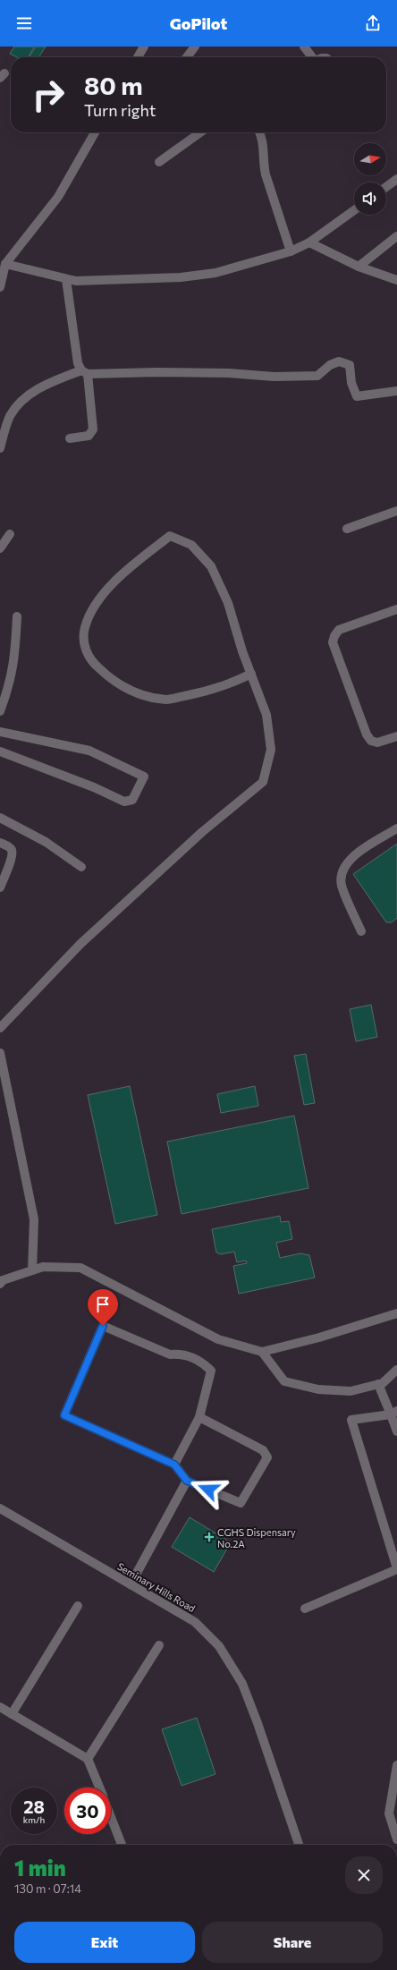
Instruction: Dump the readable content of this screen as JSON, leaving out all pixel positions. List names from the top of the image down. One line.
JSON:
{"streets":{"street":["Seminary Hills Road"]},"places":{"health":["CGHS Dispensary No.2A"]},"north":"right","page":{"header":"GoPilot","turn":["80 m","Turn right"],"speed":"28 km/h","limit":"30","heading":["1 min","130 m · 07:14"],"buttons":["Exit","Share"]}}
